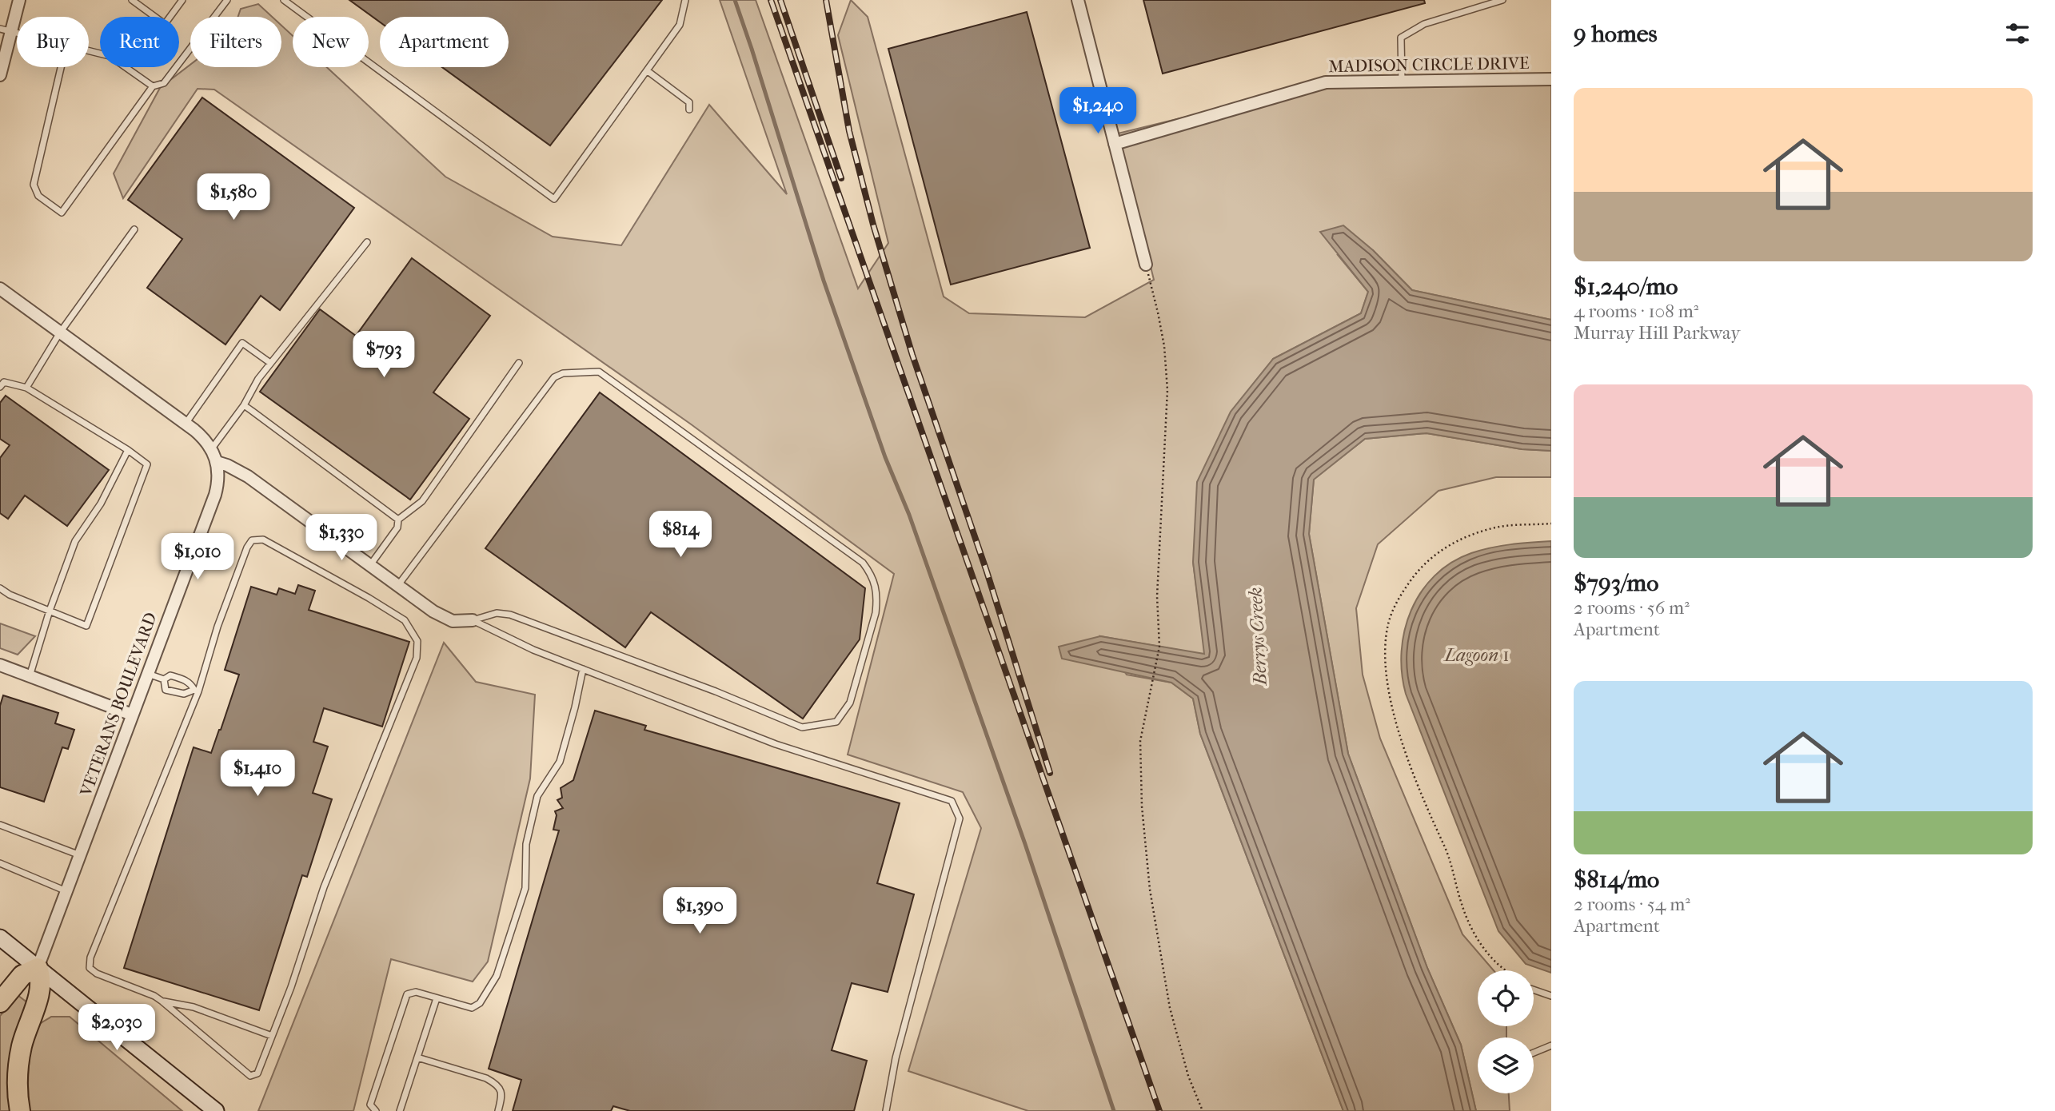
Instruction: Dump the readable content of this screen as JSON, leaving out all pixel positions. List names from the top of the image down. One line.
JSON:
{"streets":{"street":["MADISON CIRCLE DRIVE","VETERANS BOULEVARD"]},"water":["Berrys Creek","Lagoon 1"],"page":{"heading":"9 homes","chip":["Buy","Rent","Filters","New","Apartment"],"list":[{"name":"$1,240/mo","note":"4 rooms · 108 m² · Murray Hill Parkway"},{"name":"$793/mo","note":"2 rooms · 56 m² · Apartment"},{"name":"$814/mo","note":"2 rooms · 54 m² · Apartment"}],"price":["$1,240","$1,580","$793","$814","$1,330","$1,010","$1,410","$1,390","$2,030"]}}
